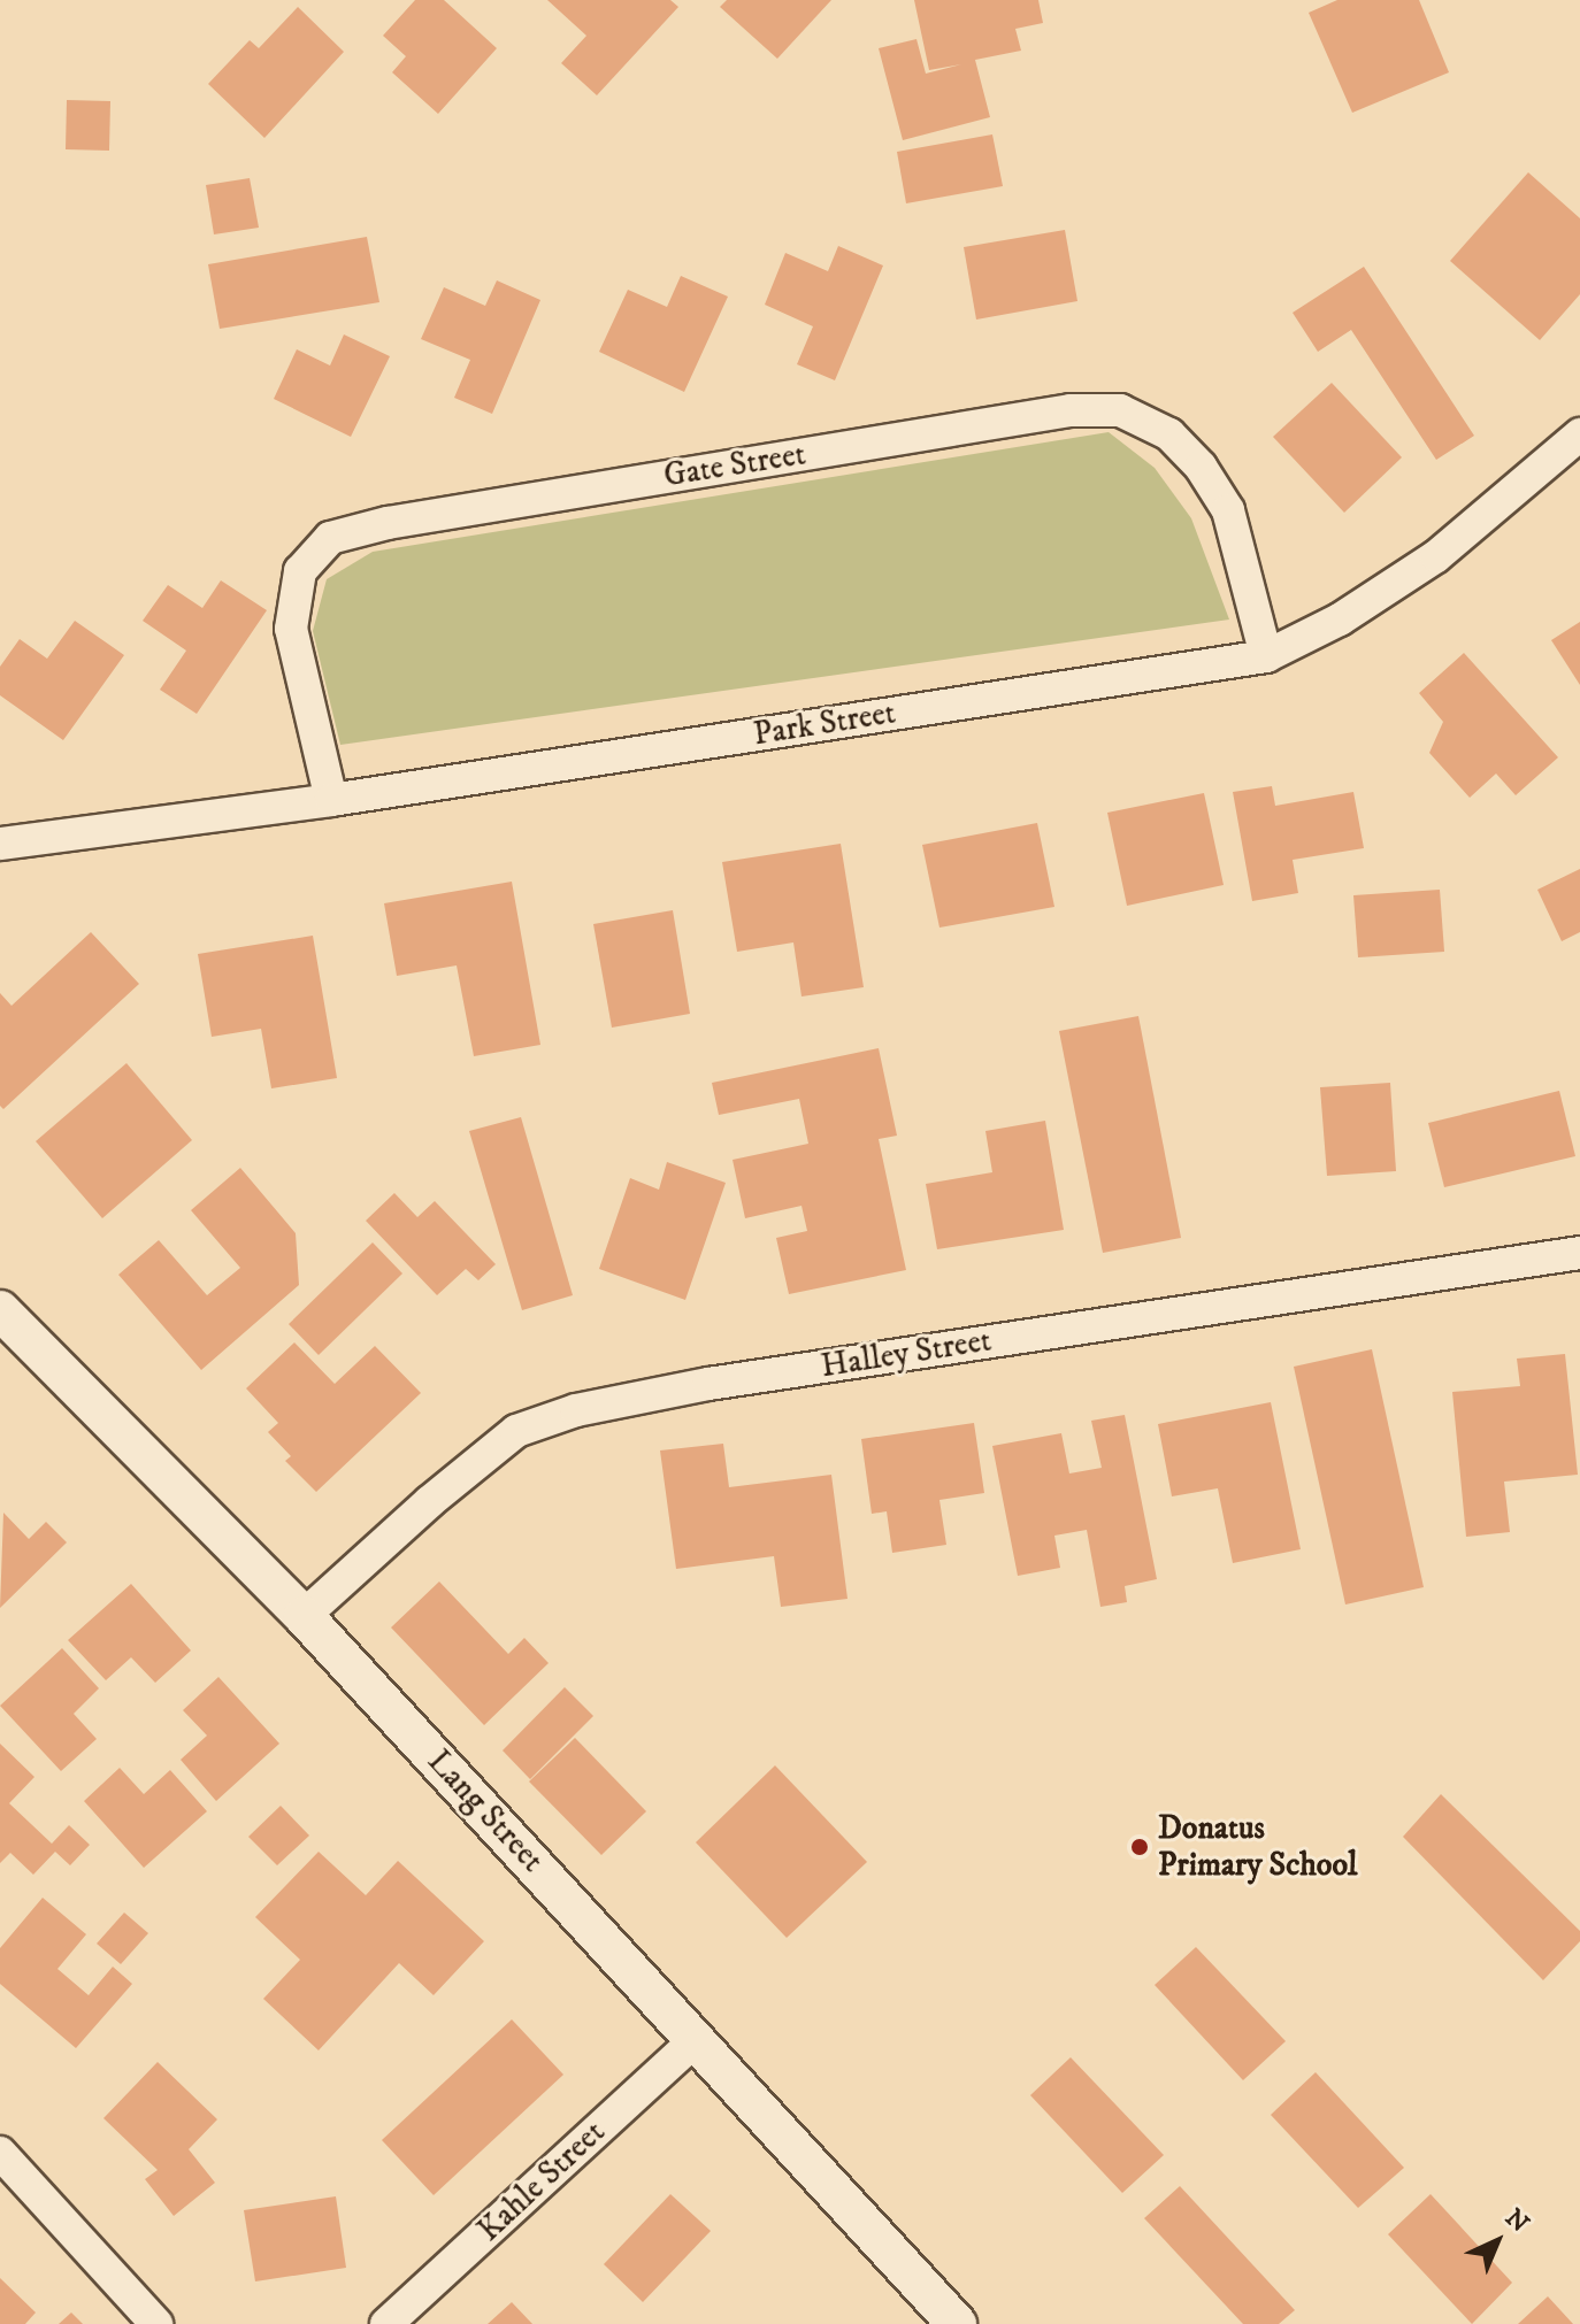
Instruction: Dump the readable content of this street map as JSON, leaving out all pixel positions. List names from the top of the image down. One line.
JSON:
{"streets":{"street":["Gate Street","Park Street","Halley Street","Lang Street","Kahle Street"]},"crossings":[["Gate Street","Park Street"],["Halley Street","Lang Street"],["Lang Street","Kahle Street"]],"places":["Donatus Primary School"],"north":"top right"}
